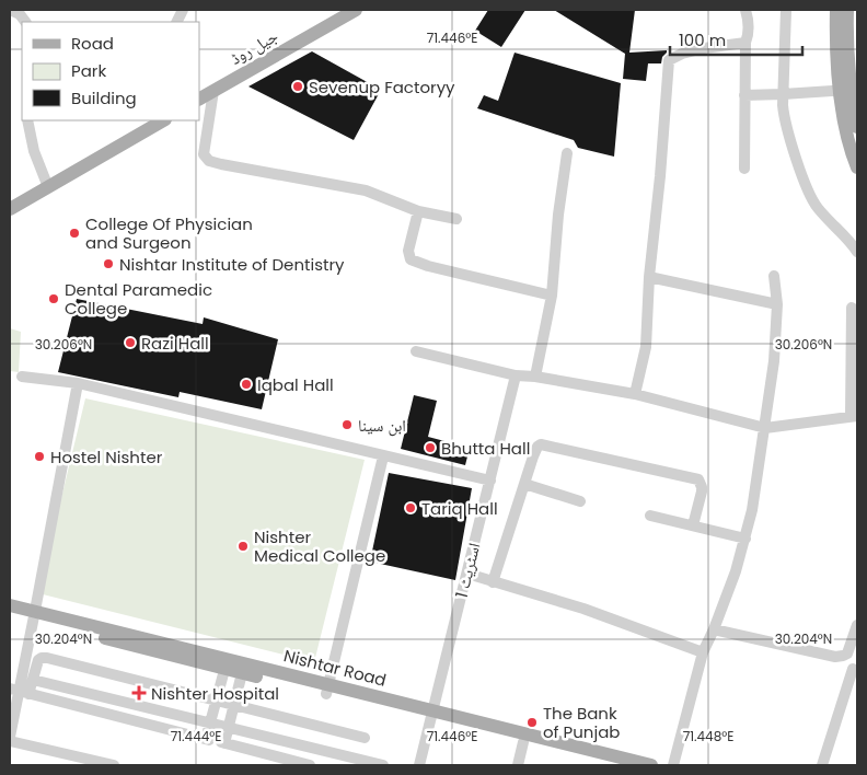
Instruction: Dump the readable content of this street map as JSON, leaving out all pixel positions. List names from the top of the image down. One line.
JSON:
{"streets":{"main road":["جیل روڈ","Nishtar Road"],"street":["اسٹریٹ 1"]},"crossings":[["اسٹریٹ 1","Nishtar Road"]],"places":{"other":["Sevenup Factoryy","College Of Physician and Surgeon","Nishtar Institute of Dentistry","Dental Paramedic College","Razi Hall","Iqbal Hall","ابن سینا","Bhutta Hall","Hostel Nishter","Tariq Hall","Nishter Medical College","The Bank of Punjab"],"health":["Nishter Hospital"]},"legend":["Road","Park","Building"],"scale_bar":"100 m","coordinates":["71.446°E","30.206°N","30.204°N","71.444°E","71.448°E"]}
